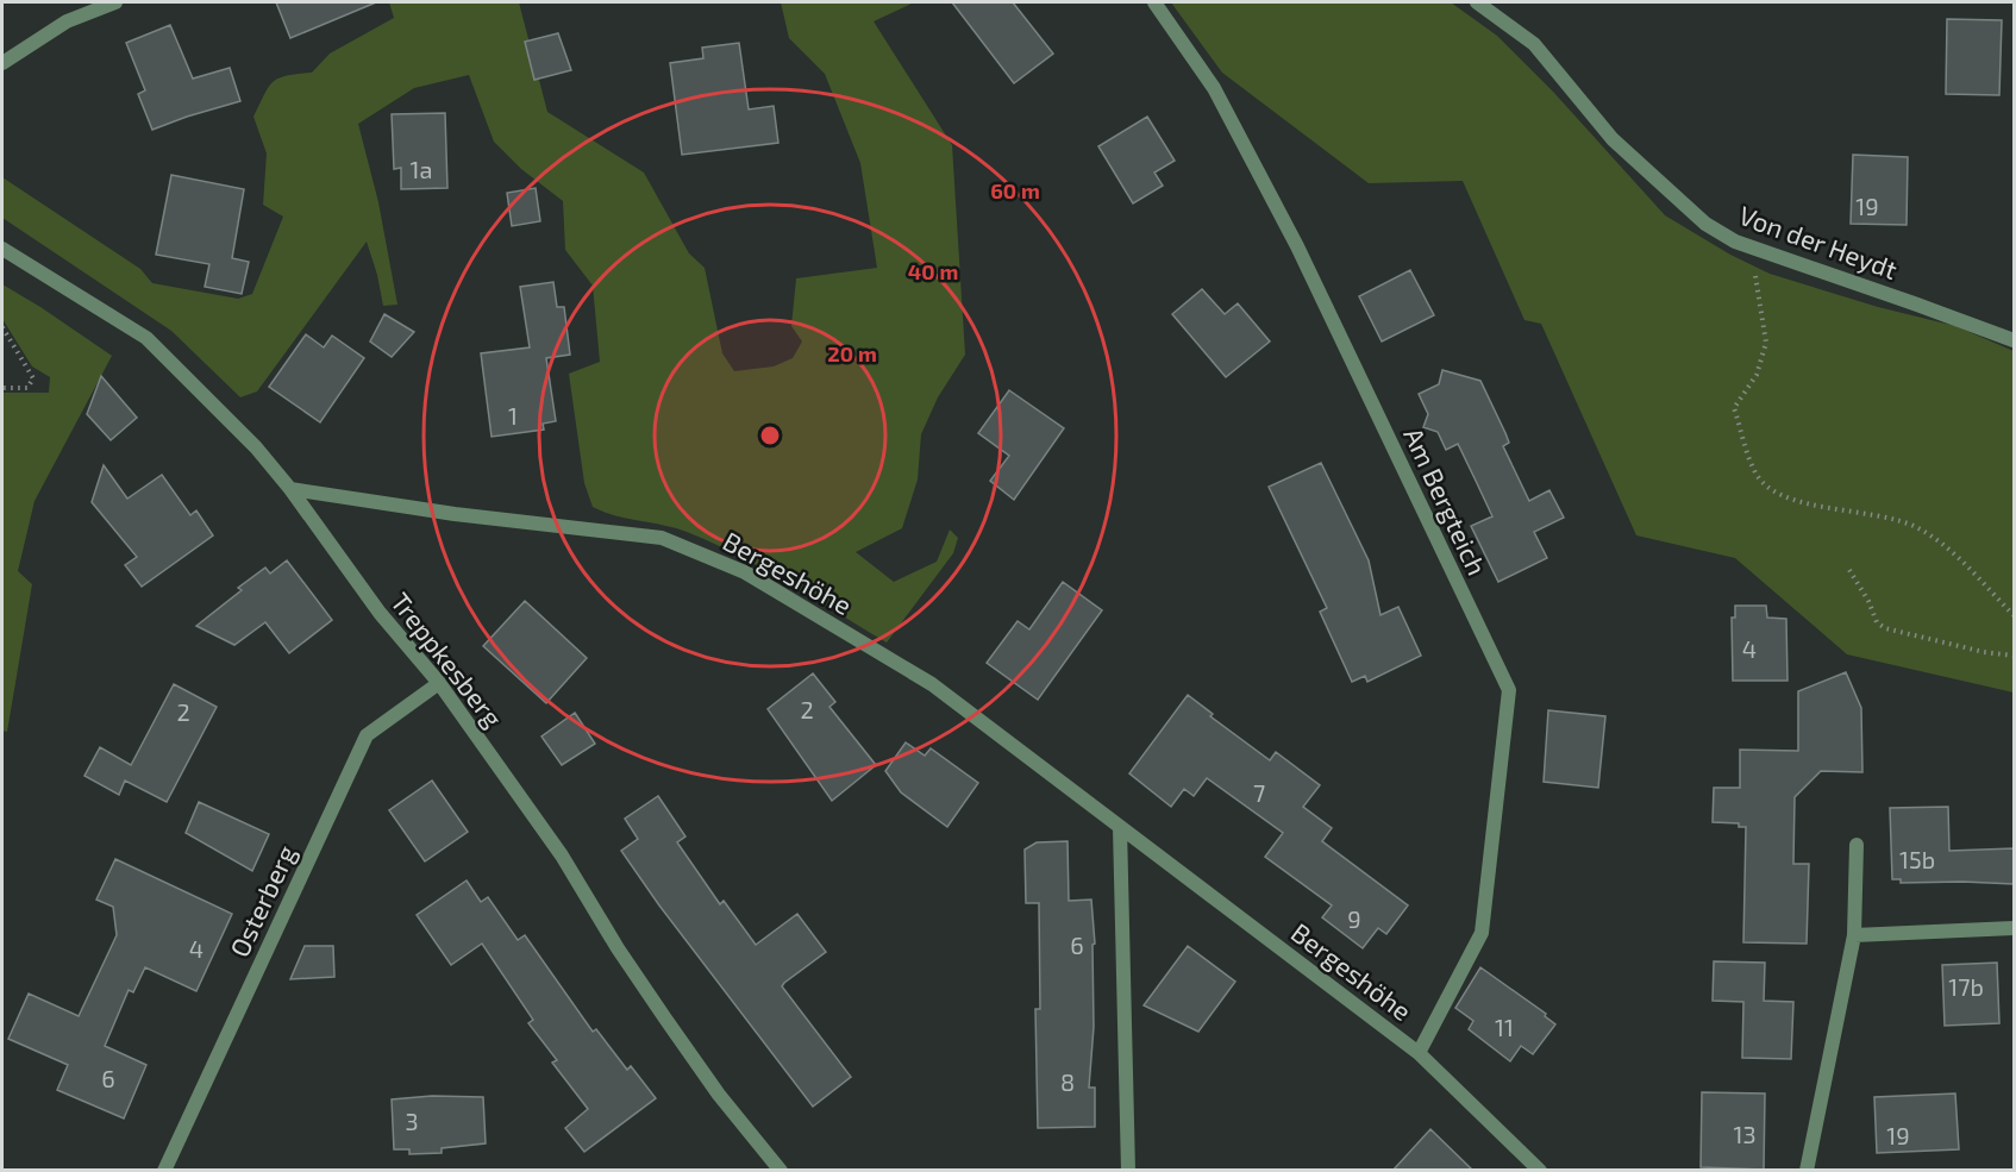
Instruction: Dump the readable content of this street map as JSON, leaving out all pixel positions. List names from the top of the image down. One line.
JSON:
{"streets":{"street":["Von der Heydt","Am Bergteich","Bergeshöhe","Treppkesberg","Osterberg"]},"crossings":[["Am Bergteich","Bergeshöhe"],["Bergeshöhe","Treppkesberg"],["Treppkesberg","Osterberg"]],"house_numbers":["1a","19","1","4","2","2","7","15b","9","6","4","17b","11","6","8","3","13","19"],"rings":["60 m","40 m","20 m"]}
